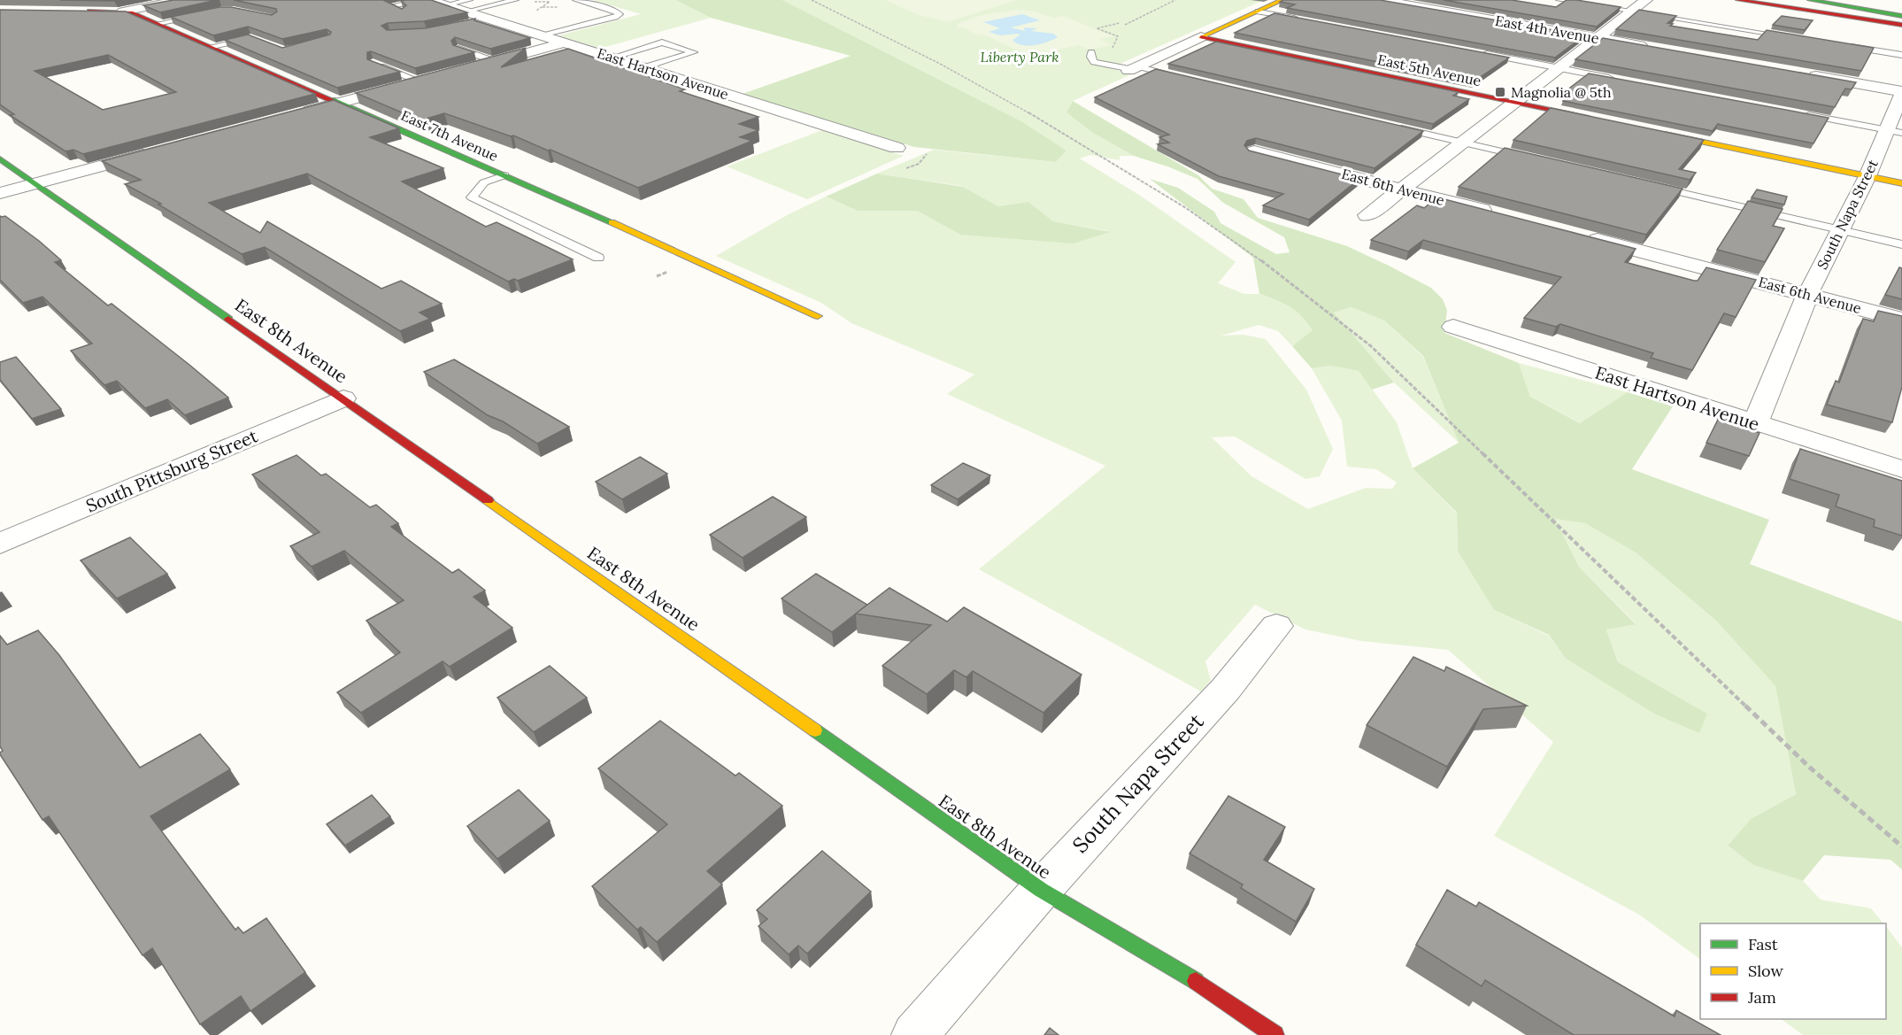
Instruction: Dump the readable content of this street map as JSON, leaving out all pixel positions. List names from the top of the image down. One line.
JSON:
{"streets":{"main road":["East 5th Avenue","East 7th Avenue","East 8th Avenue"],"street":["East 4th Avenue","East Hartson Avenue","East 6th Avenue","South Napa Street","South Pittsburg Street"]},"crossings":[["East Hartson Avenue","South Napa Street"],["East 6th Avenue","South Napa Street"],["South Napa Street","East 8th Avenue"],["East 8th Avenue","South Pittsburg Street"]],"parks":["Liberty Park"],"places":{"transit":["Magnolia @ 5th"]},"legend":["Fast","Slow","Jam"]}
